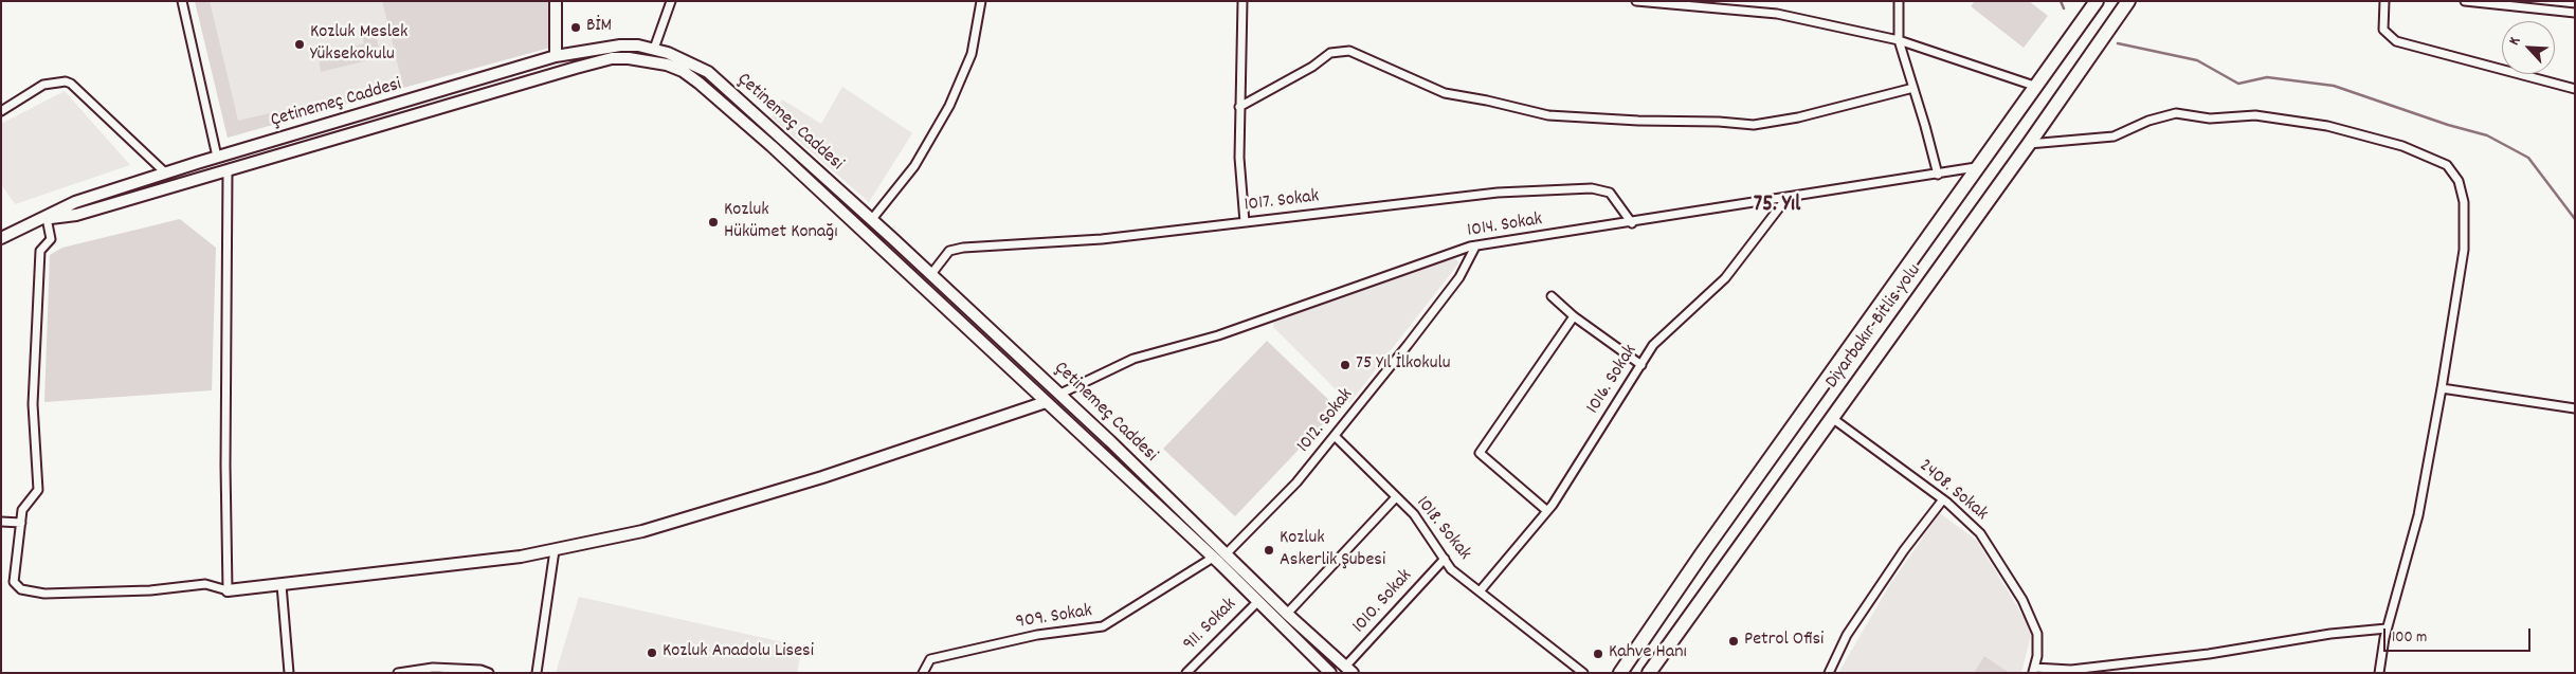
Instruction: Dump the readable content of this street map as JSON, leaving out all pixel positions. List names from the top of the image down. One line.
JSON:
{"streets":{"highway":["Diyarbakır-Bitlis yolu"],"main road":["Çetinemeç Caddesi"],"street":["1017. Sokak","1014. Sokak","1016. Sokak","1012. Sokak","2408. Sokak","1018. Sokak","1010. Sokak","909. Sokak","911. Sokak"]},"crossings":[["Çetinemeç Caddesi","1017. Sokak"],["Çetinemeç Caddesi","1014. Sokak"],["Çetinemeç Caddesi","1012. Sokak"],["Çetinemeç Caddesi","1010. Sokak"],["Çetinemeç Caddesi","909. Sokak"],["Çetinemeç Caddesi","911. Sokak"],["1017. Sokak","1014. Sokak"],["1014. Sokak","Diyarbakır-Bitlis yolu"],["1014. Sokak","1016. Sokak"],["1014. Sokak","1012. Sokak"],["Diyarbakır-Bitlis yolu","2408. Sokak"],["1016. Sokak","1018. Sokak"],["1012. Sokak","1018. Sokak"],["1018. Sokak","1010. Sokak"]],"districts":["75. Yıl"],"places":["BİM","Kozluk Meslek Yüksekokulu","Kozluk Hükümet Konağı","75 Yıl İlkokulu","Kozluk Askerlik Şubesi","Petrol Ofisi","Kozluk Anadolu Lisesi","Kahve Hanı"],"scale_bar":"100 m","north":"top left"}
